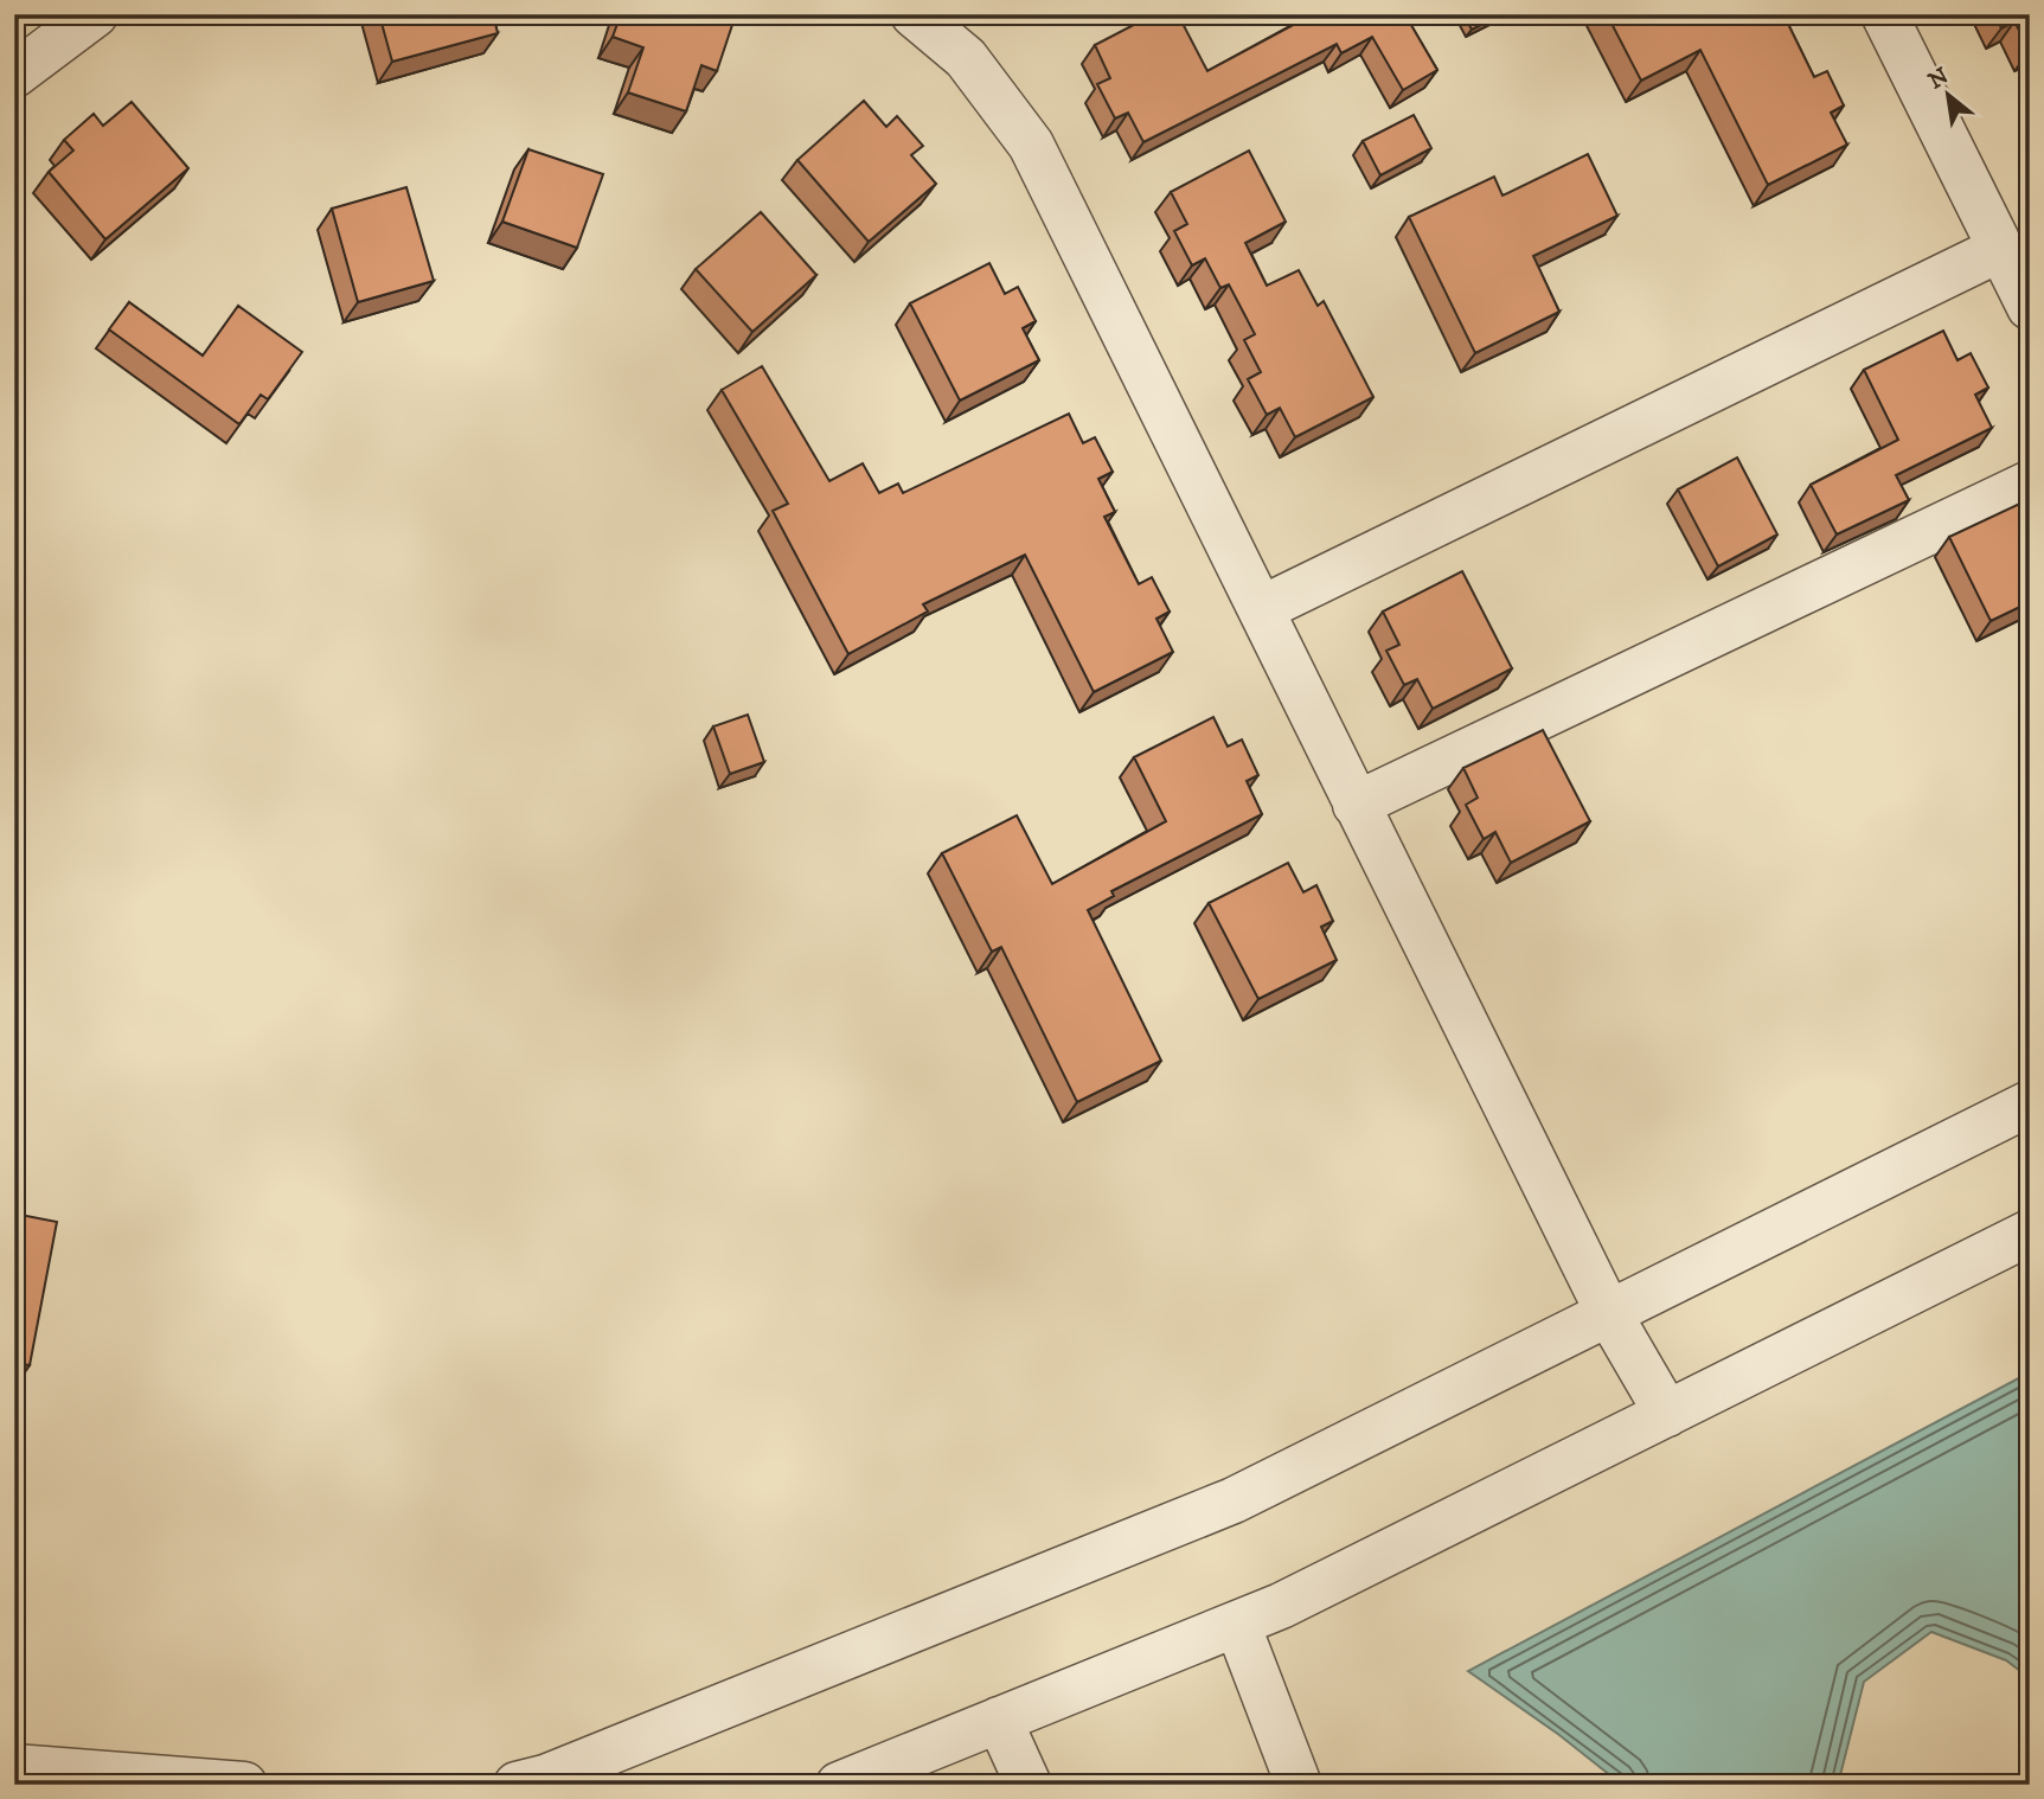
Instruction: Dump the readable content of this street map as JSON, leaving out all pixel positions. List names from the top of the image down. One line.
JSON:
{"north":"top left"}
